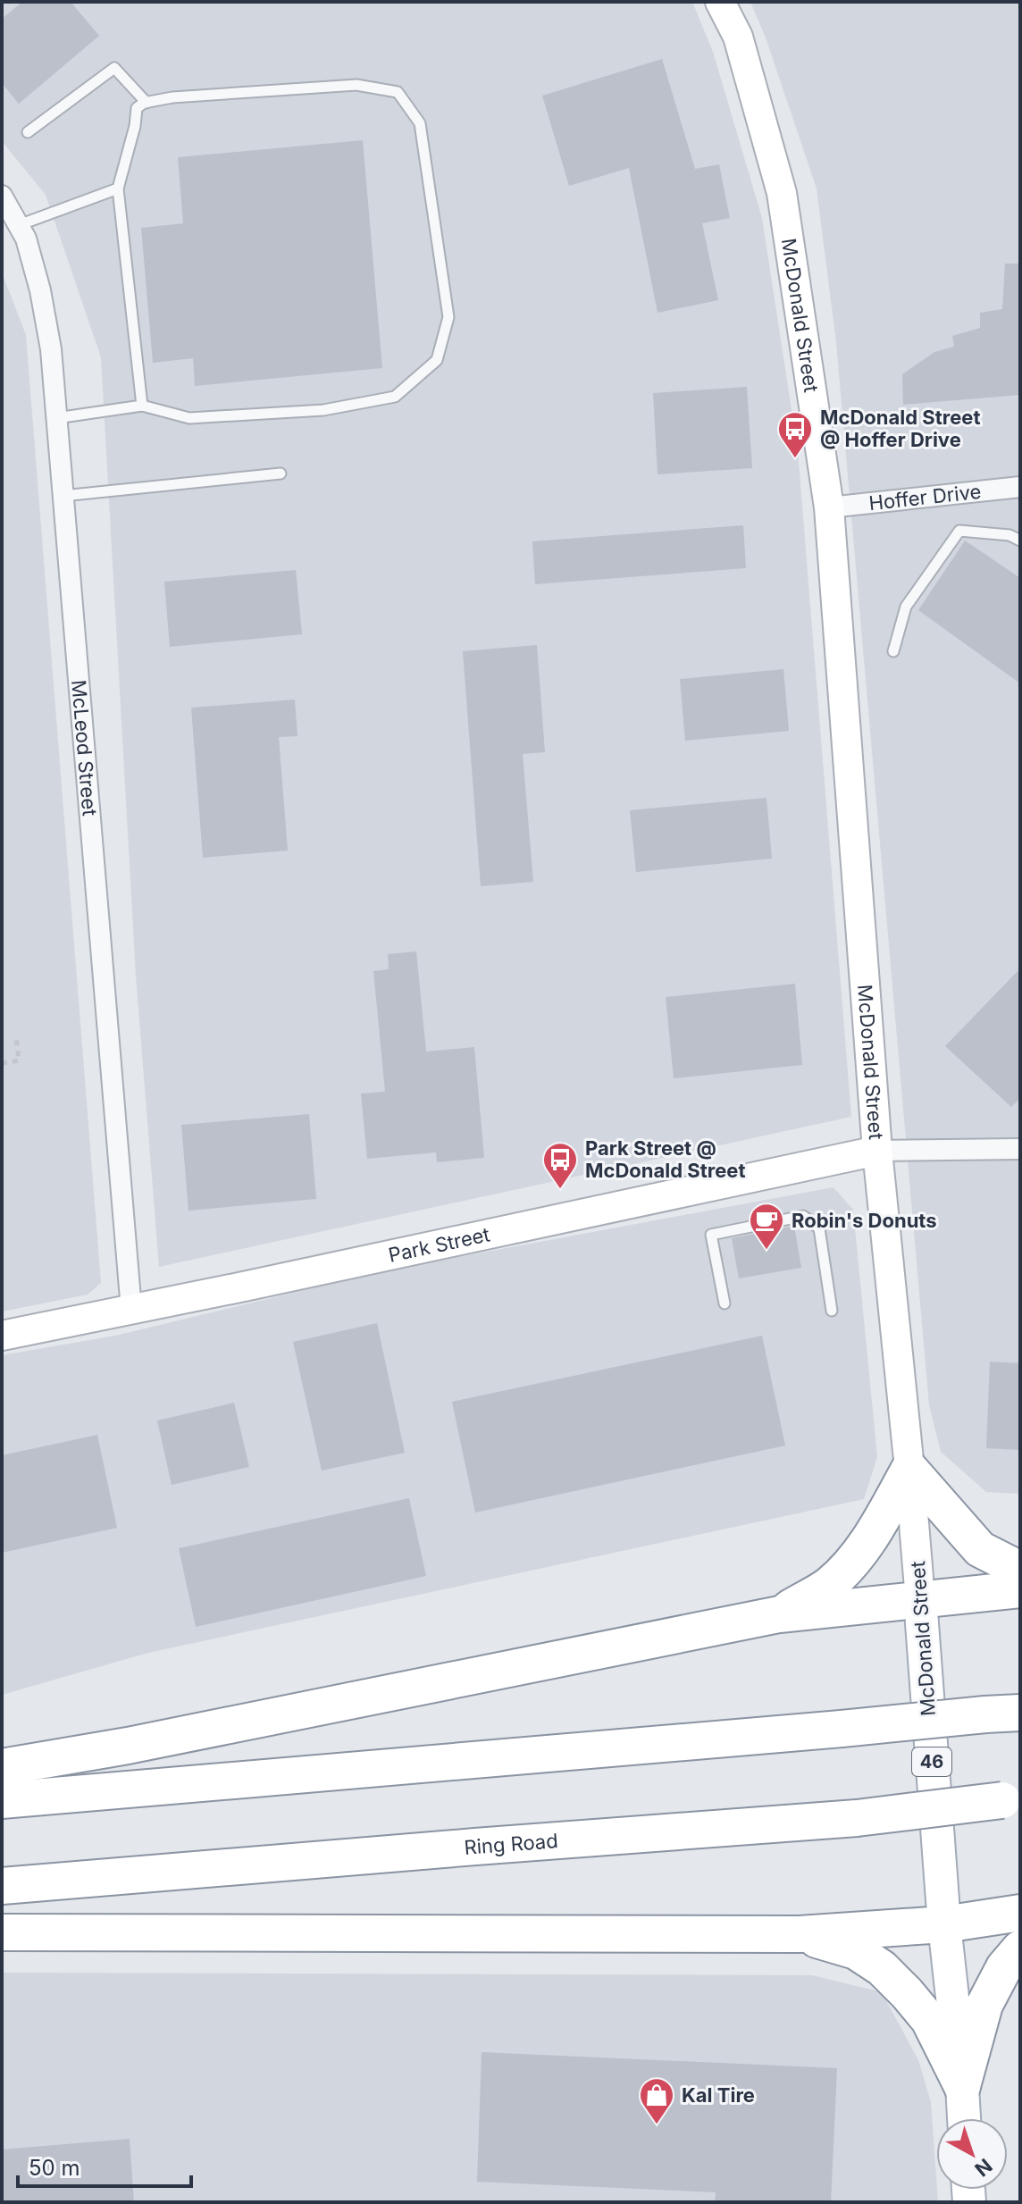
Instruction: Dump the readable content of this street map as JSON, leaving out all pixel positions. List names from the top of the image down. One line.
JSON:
{"streets":{"highway":["Ring Road"],"main road":["McDonald Street","Park Street","46"],"street":["Hoffer Drive","McLeod Street"]},"crossings":[["McDonald Street","Hoffer Drive"],["McDonald Street","Park Street"],["McLeod Street","Park Street"]],"places":{"bus stop":["McDonald Street @ Hoffer Drive","Park Street @ McDonald Street"],"cafe":["Robin's Donuts"],"shop":["Kal Tire"]},"scale_bar":"50 m","north":"bottom right"}
